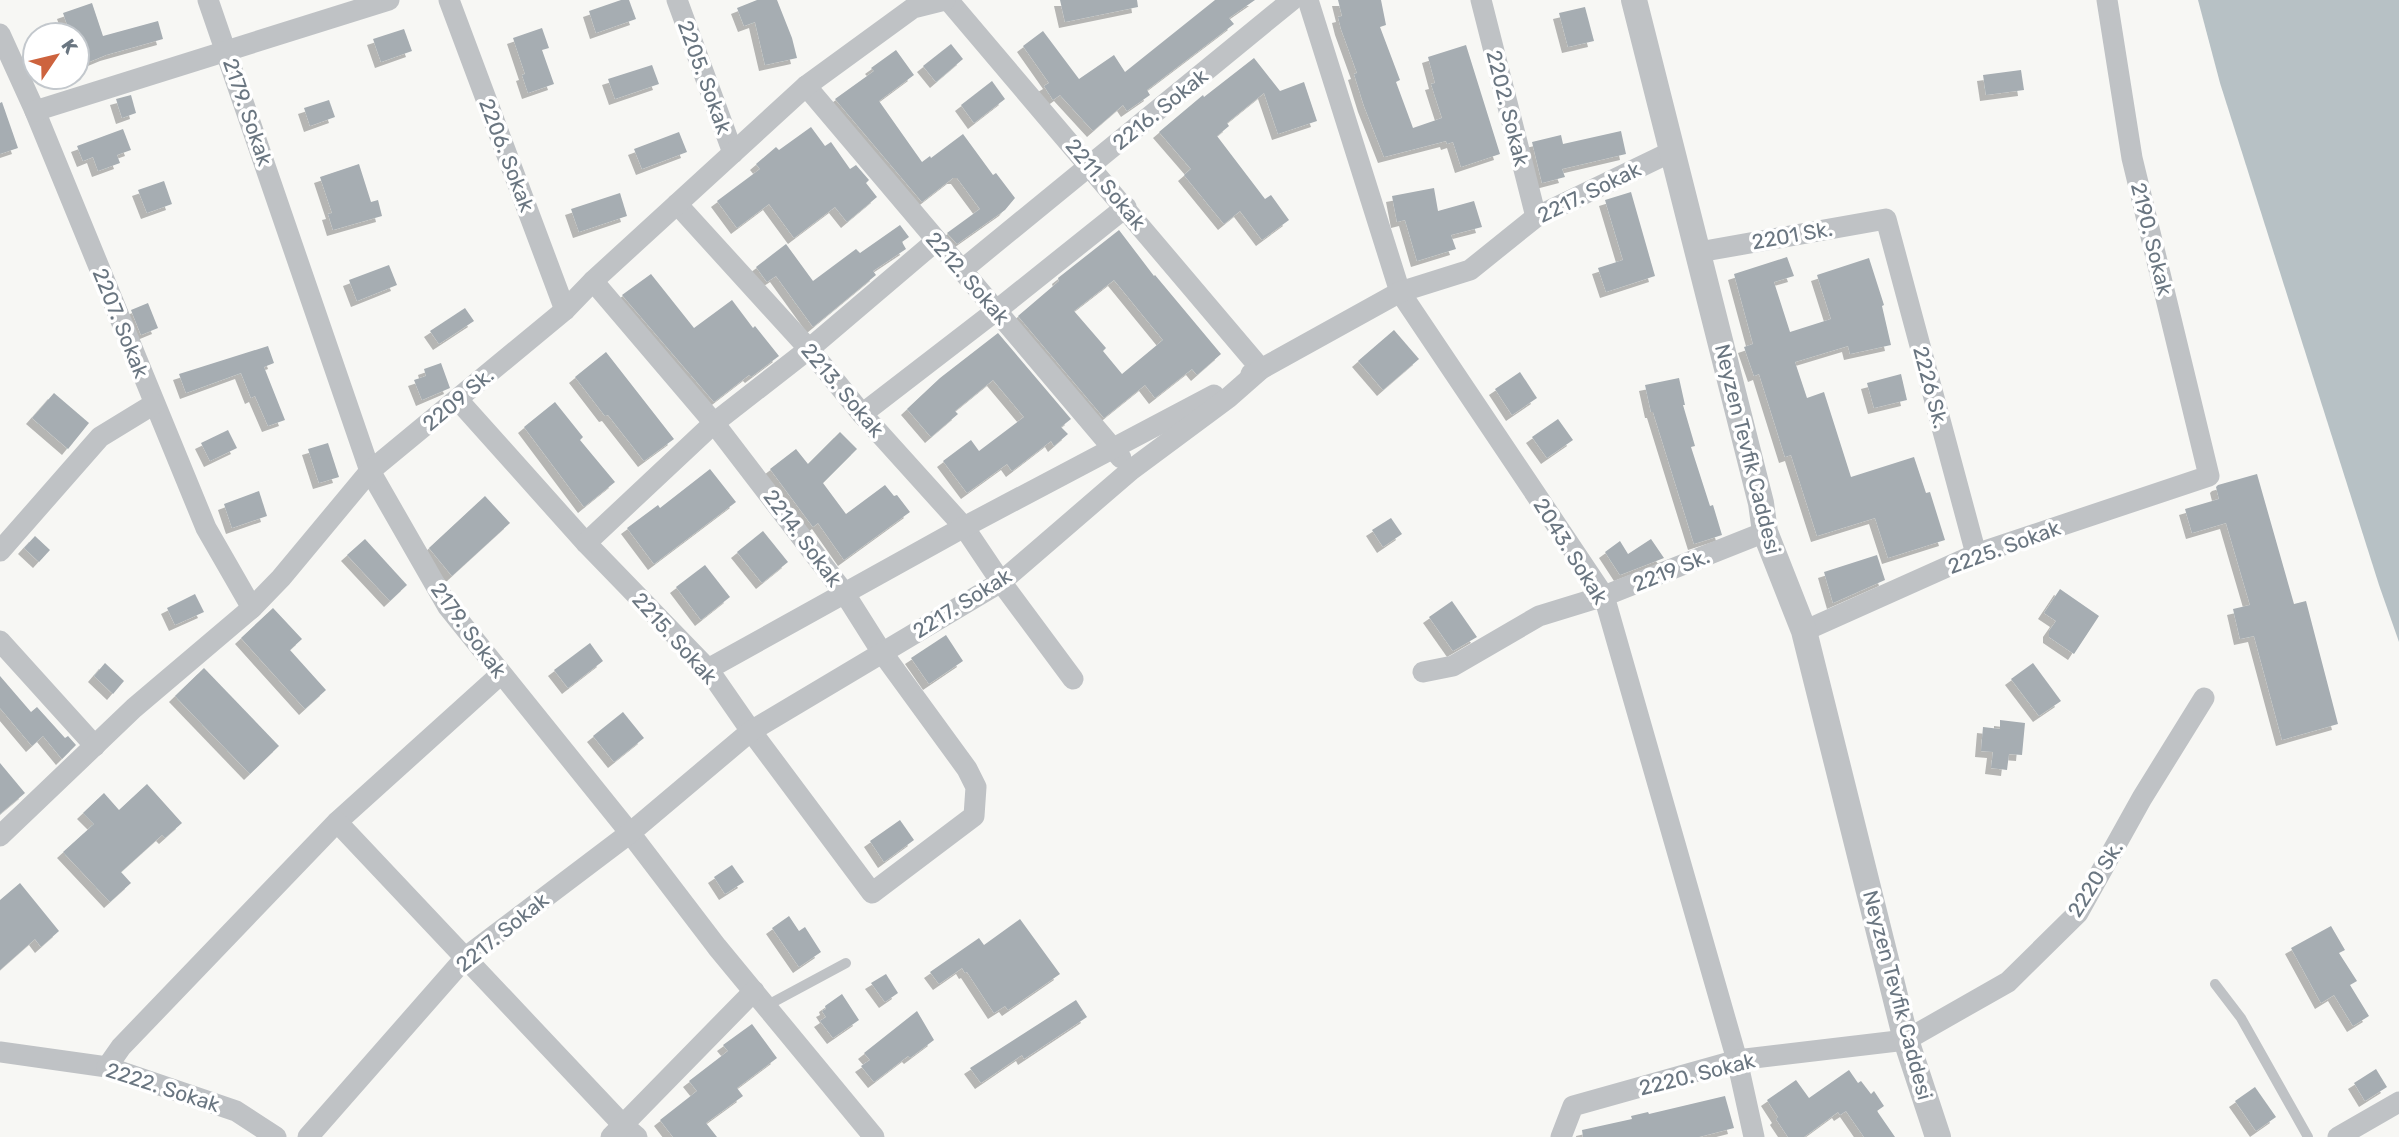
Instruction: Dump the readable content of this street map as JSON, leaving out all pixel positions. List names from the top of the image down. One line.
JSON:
{"streets":{"street":["2205. Sokak","2202. Sokak","2216. Sokak","2179. Sokak","2206. Sokak","2211. Sokak","2217. Sokak","2201 Sk.","2190. Sokak","2212. Sokak","2207. Sokak","2226 Sk.","2213. Sokak","2209 Sk.","Neyzen Tevfik Caddesi","2214. Sokak","2225. Sokak","2043. Sokak","2219 Sk.","2215. Sokak","2220 Sk.","2220. Sokak","2222. Sokak"]},"crossings":[["2205. Sokak","2209 Sk."],["2202. Sokak","2217. Sokak"],["2216. Sokak","2211. Sokak"],["2216. Sokak","2212. Sokak"],["2179. Sokak","2217. Sokak"],["2179. Sokak","2209 Sk."],["2206. Sokak","2209 Sk."],["2211. Sokak","2217. Sokak"],["2211. Sokak","2209 Sk."],["2217. Sokak","2212. Sokak"],["2217. Sokak","2213. Sokak"],["2217. Sokak","Neyzen Tevfik Caddesi"],["2217. Sokak","2214. Sokak"],["2217. Sokak","2043. Sokak"],["2217. Sokak","2215. Sokak"],["2201 Sk.","2226 Sk."],["2201 Sk.","Neyzen Tevfik Caddesi"],["2190. Sokak","2225. Sokak"],["2212. Sokak","2209 Sk."],["2207. Sokak","2209 Sk."],["2226 Sk.","2225. Sokak"],["2213. Sokak","2209 Sk."],["2209 Sk.","2214. Sokak"],["2209 Sk.","2215. Sokak"],["Neyzen Tevfik Caddesi","2225. Sokak"],["Neyzen Tevfik Caddesi","2219 Sk."],["Neyzen Tevfik Caddesi","2220 Sk."],["Neyzen Tevfik Caddesi","2220. Sokak"],["2214. Sokak","2215. Sokak"],["2043. Sokak","2219 Sk."],["2043. Sokak","2220. Sokak"],["2220 Sk.","2220. Sokak"]],"north":"top right"}
